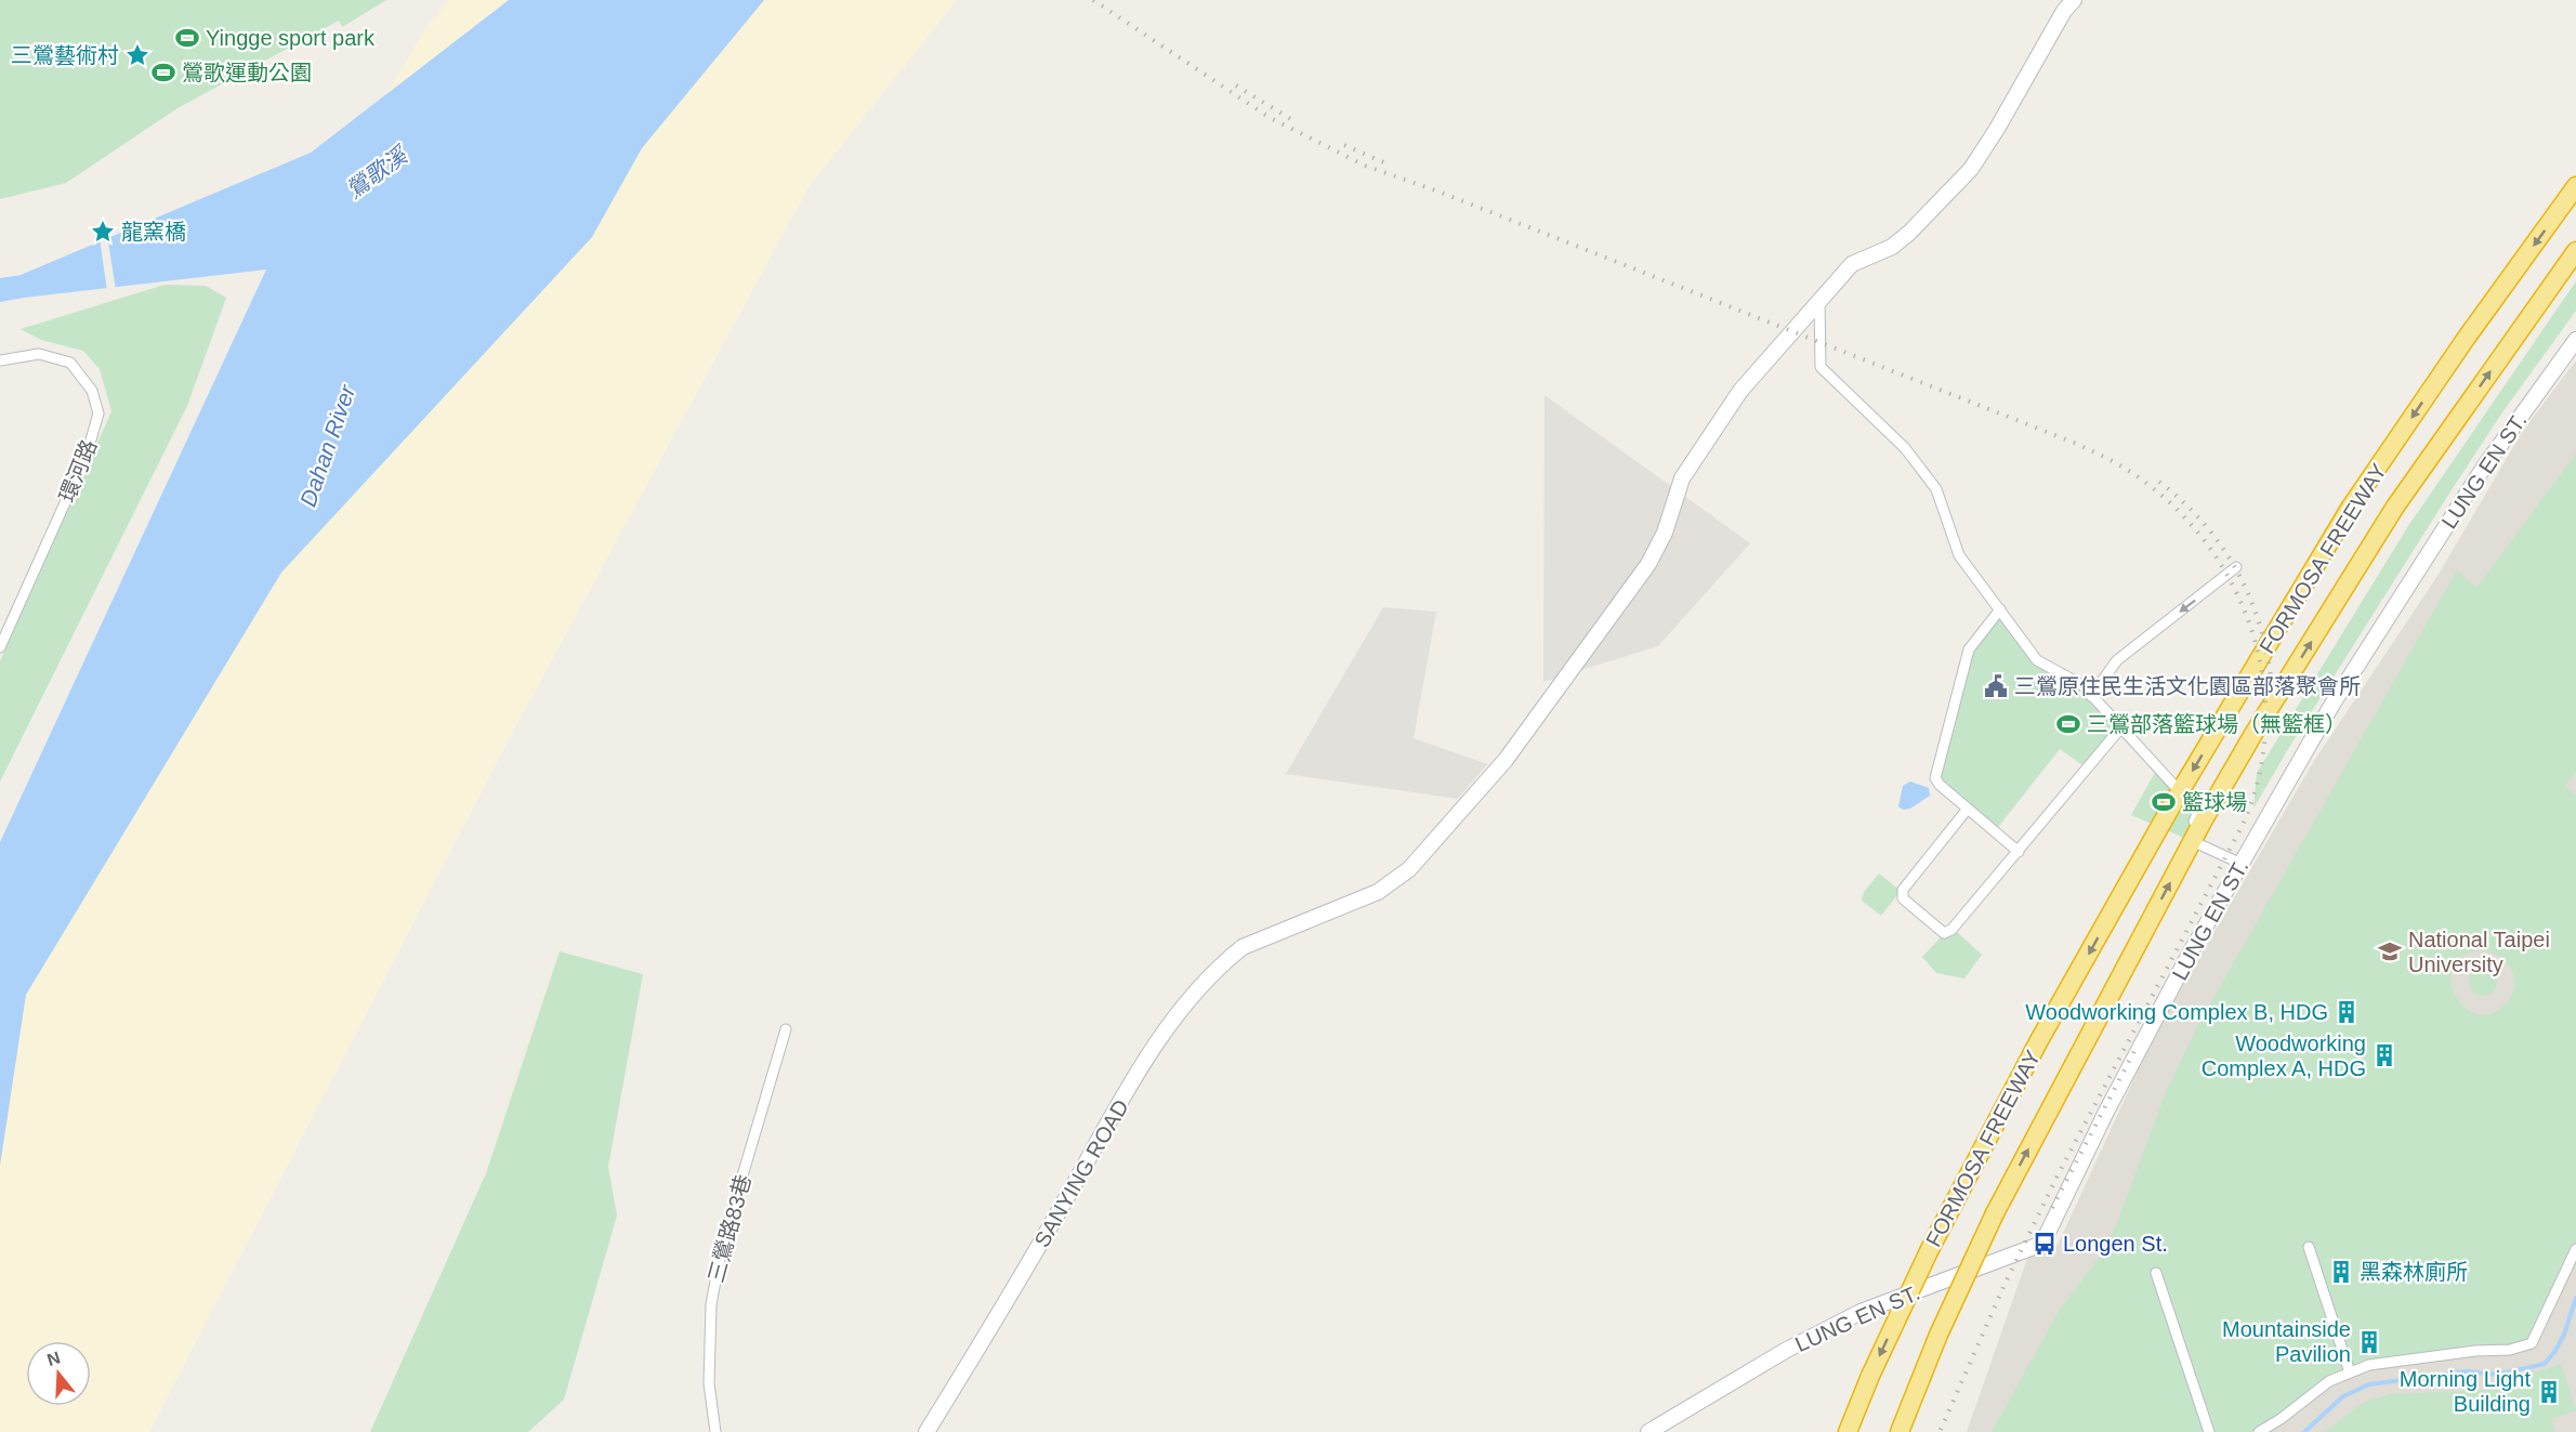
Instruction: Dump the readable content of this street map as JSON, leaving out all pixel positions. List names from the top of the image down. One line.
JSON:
{"streets":{"highway":["FORMOSA FREEWAY"],"street":["環河路","LUNG EN ST.","SANYING ROAD","三鶯路83巷"]},"water":["鶯歌溪","Dahan River"],"places":{"sports":["Yingge sport park","鶯歌運動公園","三鶯部落籃球場（無籃框）","籃球場"],"place":["三鶯藝術村","龍窯橋"],"public building":["三鶯原住民生活文化園區部落聚會所"],"school or university":["National Taipei University"],"building":["Woodworking Complex B, HDG","Woodworking Complex A, HDG","黑森林廁所","Mountainside Pavilion","Morning Light Building"],"bus stop":["Longen St."]},"north":"top"}
